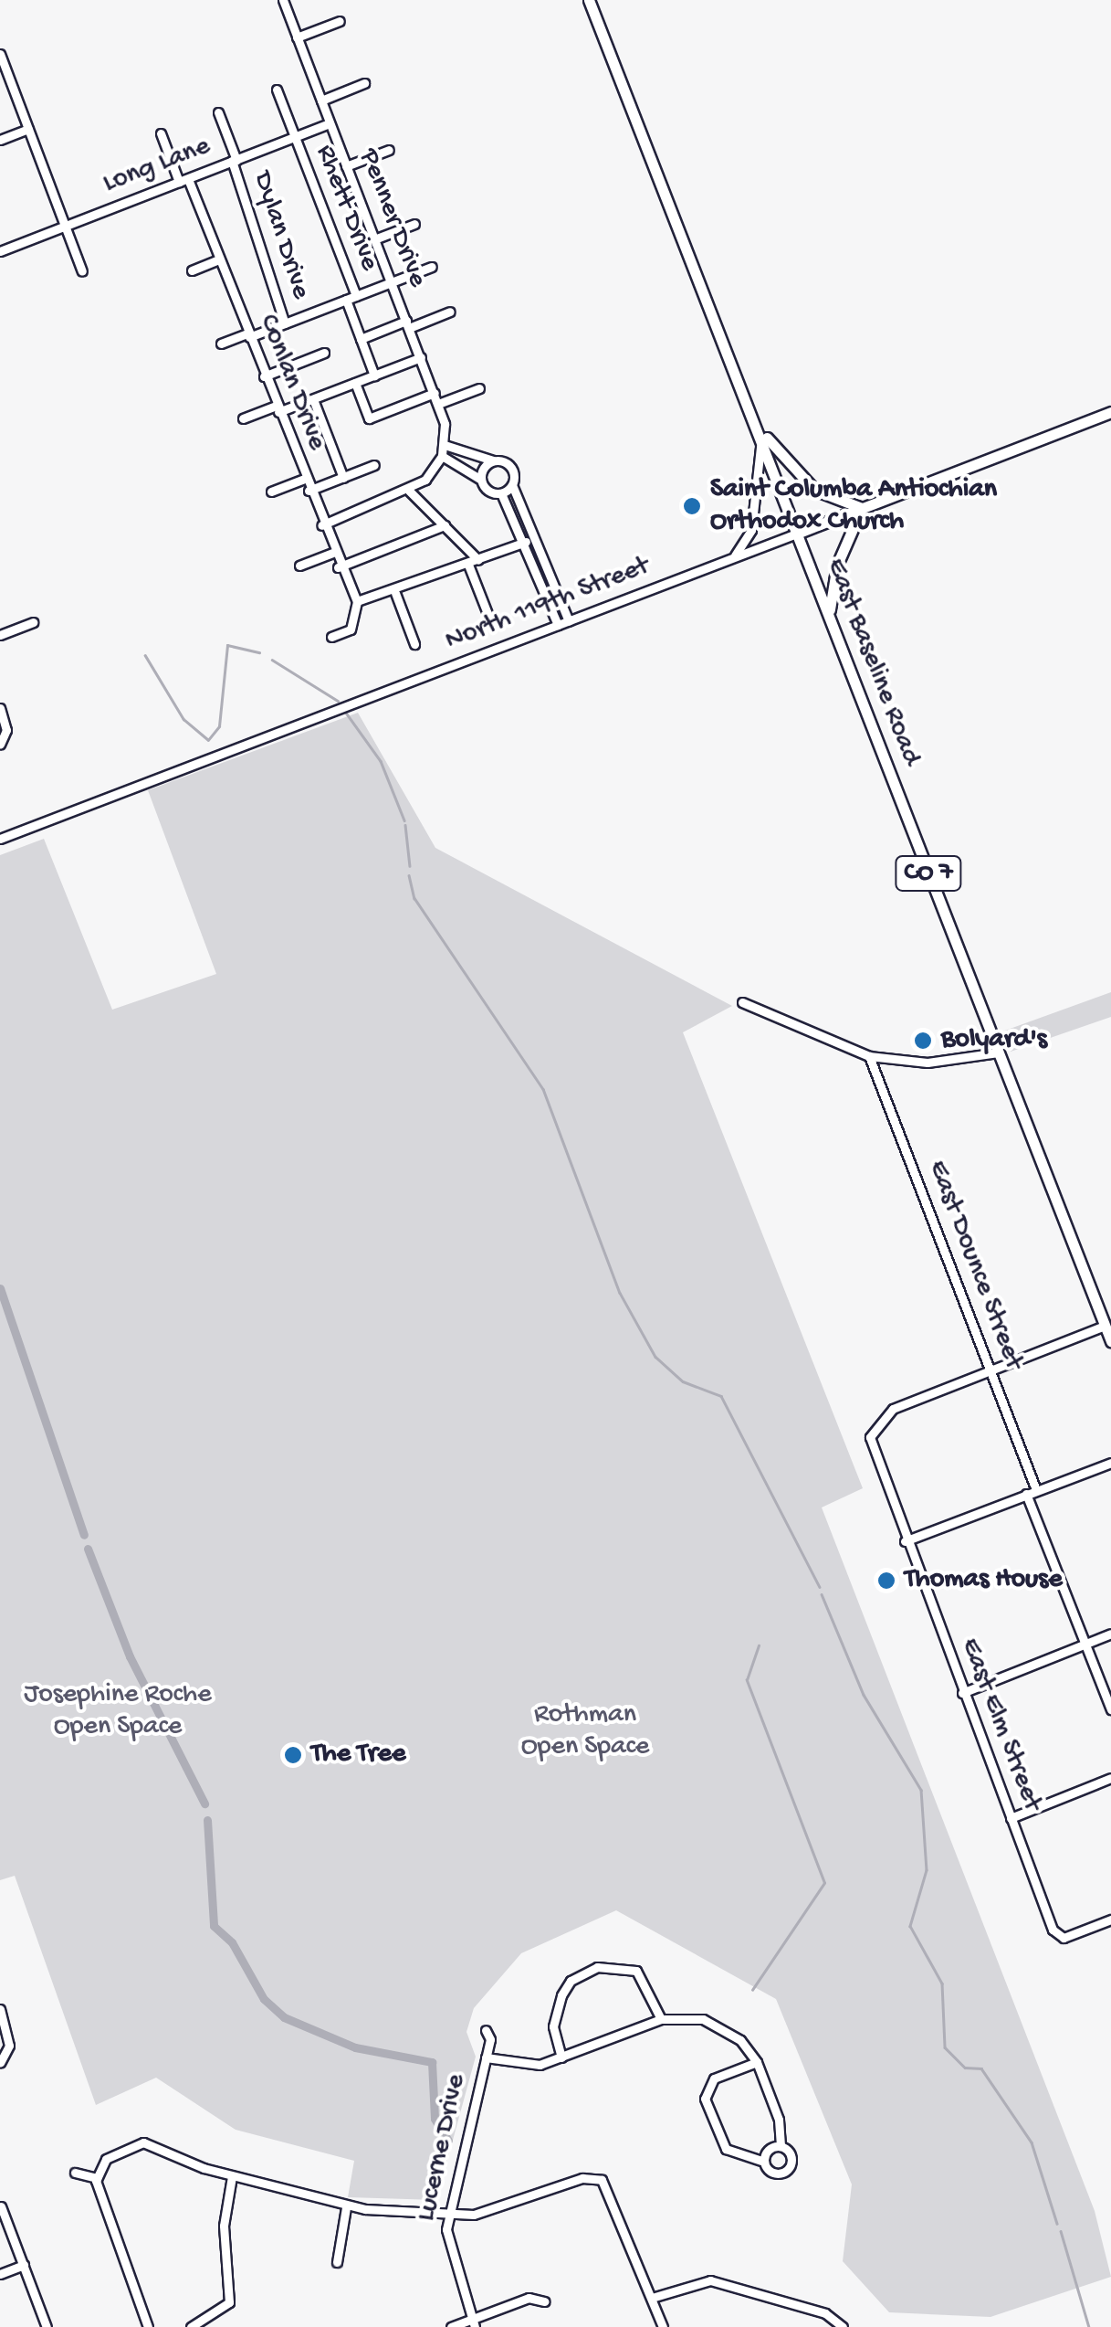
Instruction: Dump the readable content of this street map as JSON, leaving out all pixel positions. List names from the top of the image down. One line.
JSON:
{"streets":{"main road":["North 119th Street","East Baseline Road","CO 7"],"street":["Long Lane","Rhett Drive","Penner Drive","Dylan Drive","Conlan Drive","East Dounce Street","East Elm Street","Lucerne Drive"]},"crossings":[["Long Lane","Rhett Drive"],["Long Lane","Penner Drive"],["Long Lane","Dylan Drive"],["Long Lane","Conlan Drive"],["North 119th Street","East Baseline Road"],["East Baseline Road","East Elm Street"],["East Dounce Street","East Elm Street"]],"parks":["Josephine Roche Open Space","Rothman Open Space"],"places":["Saint Columba Antiochian Orthodox Church","Bolyard's","Thomas House","The Tree"]}
